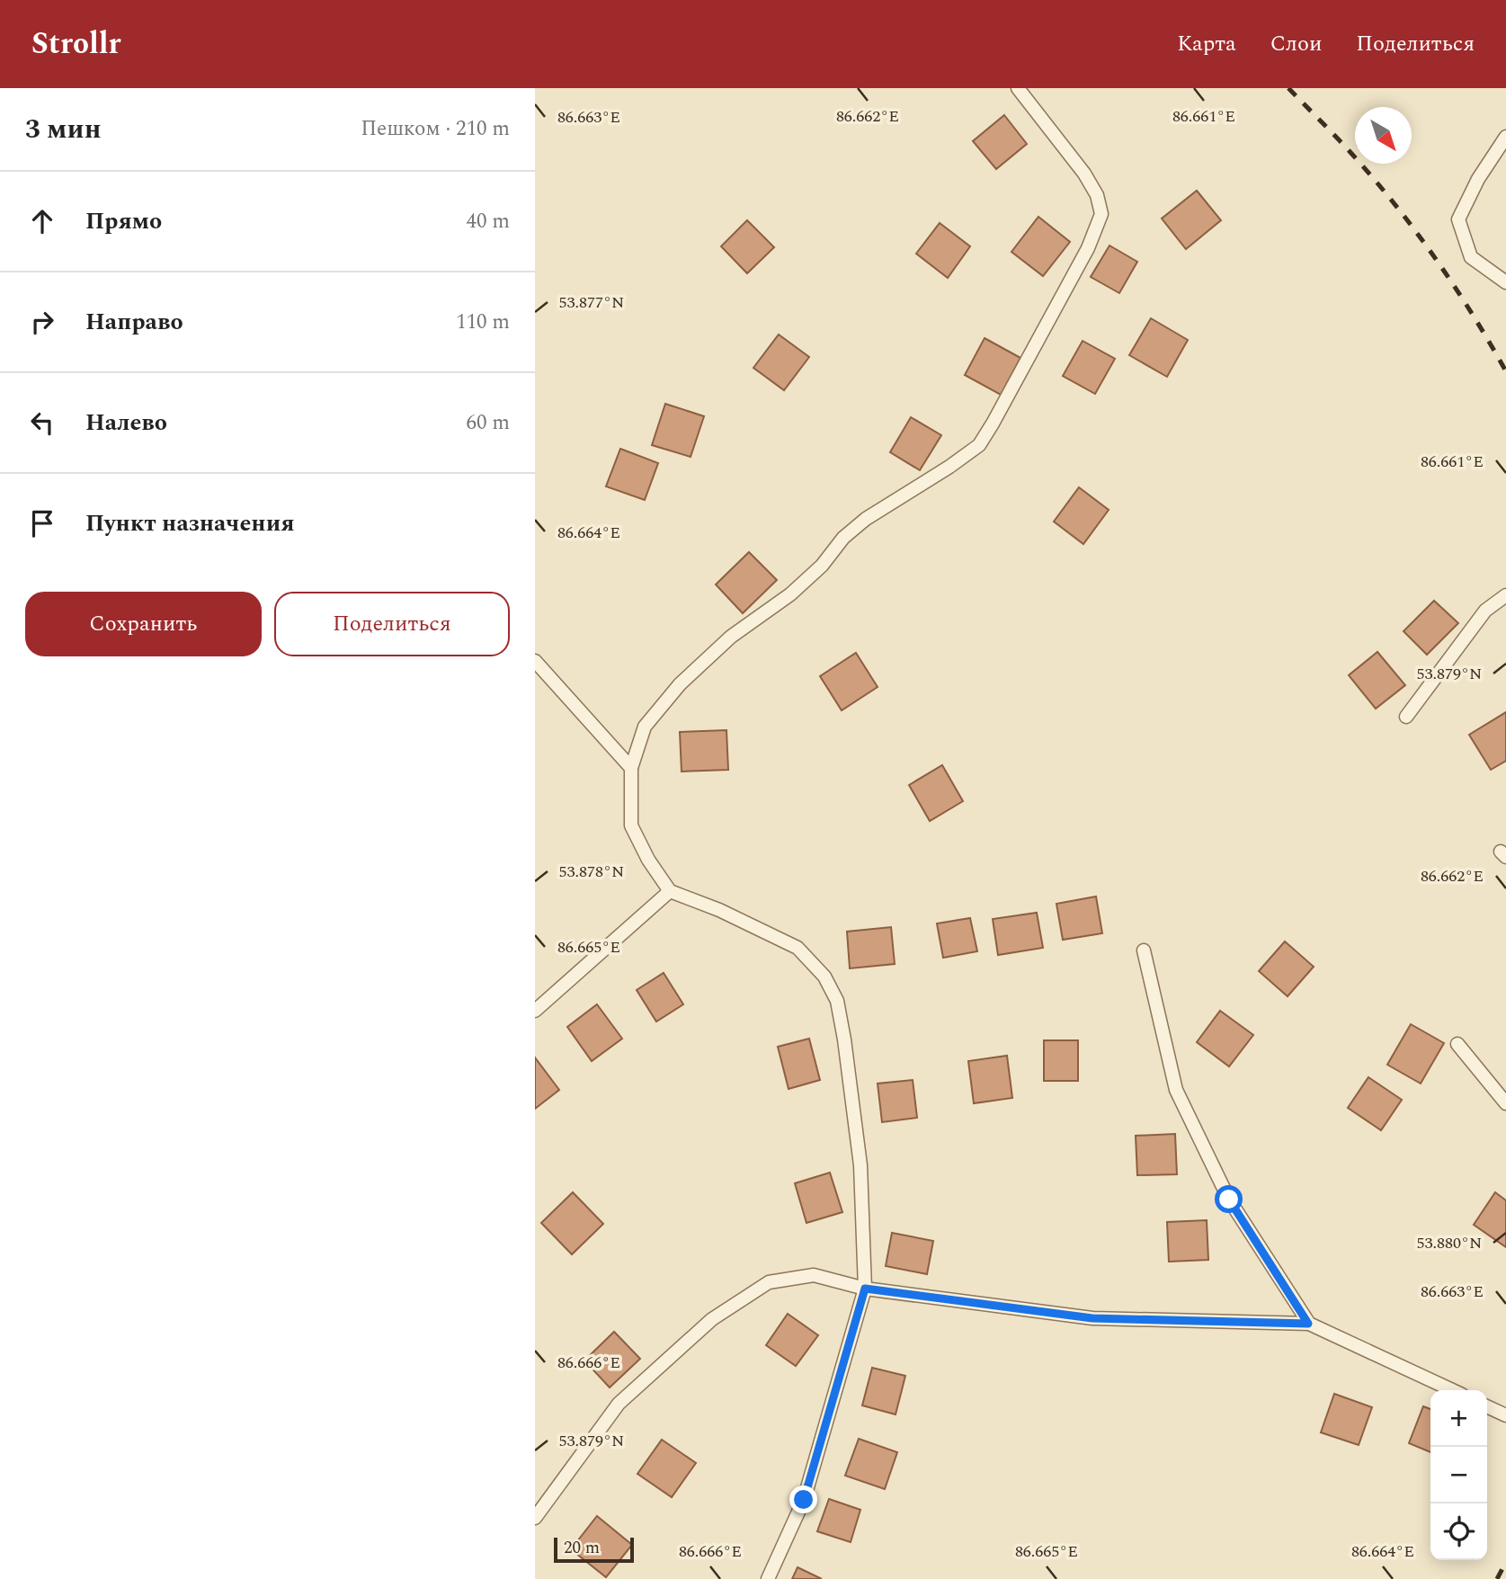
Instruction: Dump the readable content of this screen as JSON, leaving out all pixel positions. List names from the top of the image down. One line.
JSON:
{"scale_bar":"20 m","north":"bottom right","page":{"header":"Strollr","nav":["Карта","Слои","Поделиться"],"heading":["3 мин","Пешком · 210 m"],"list":[["Прямо","40 m"],["Направо","110 m"],["Налево","60 m"],"Пункт назначения"],"buttons":["Сохранить","Поделиться"],"map_buttons":["+","−"],"scale":"20 m"},"coordinates":["86.662°E","86.661°E","86.663°E","53.877°N","86.664°E","53.879°N","53.878°N","86.665°E","53.880°N","86.666°E"]}
